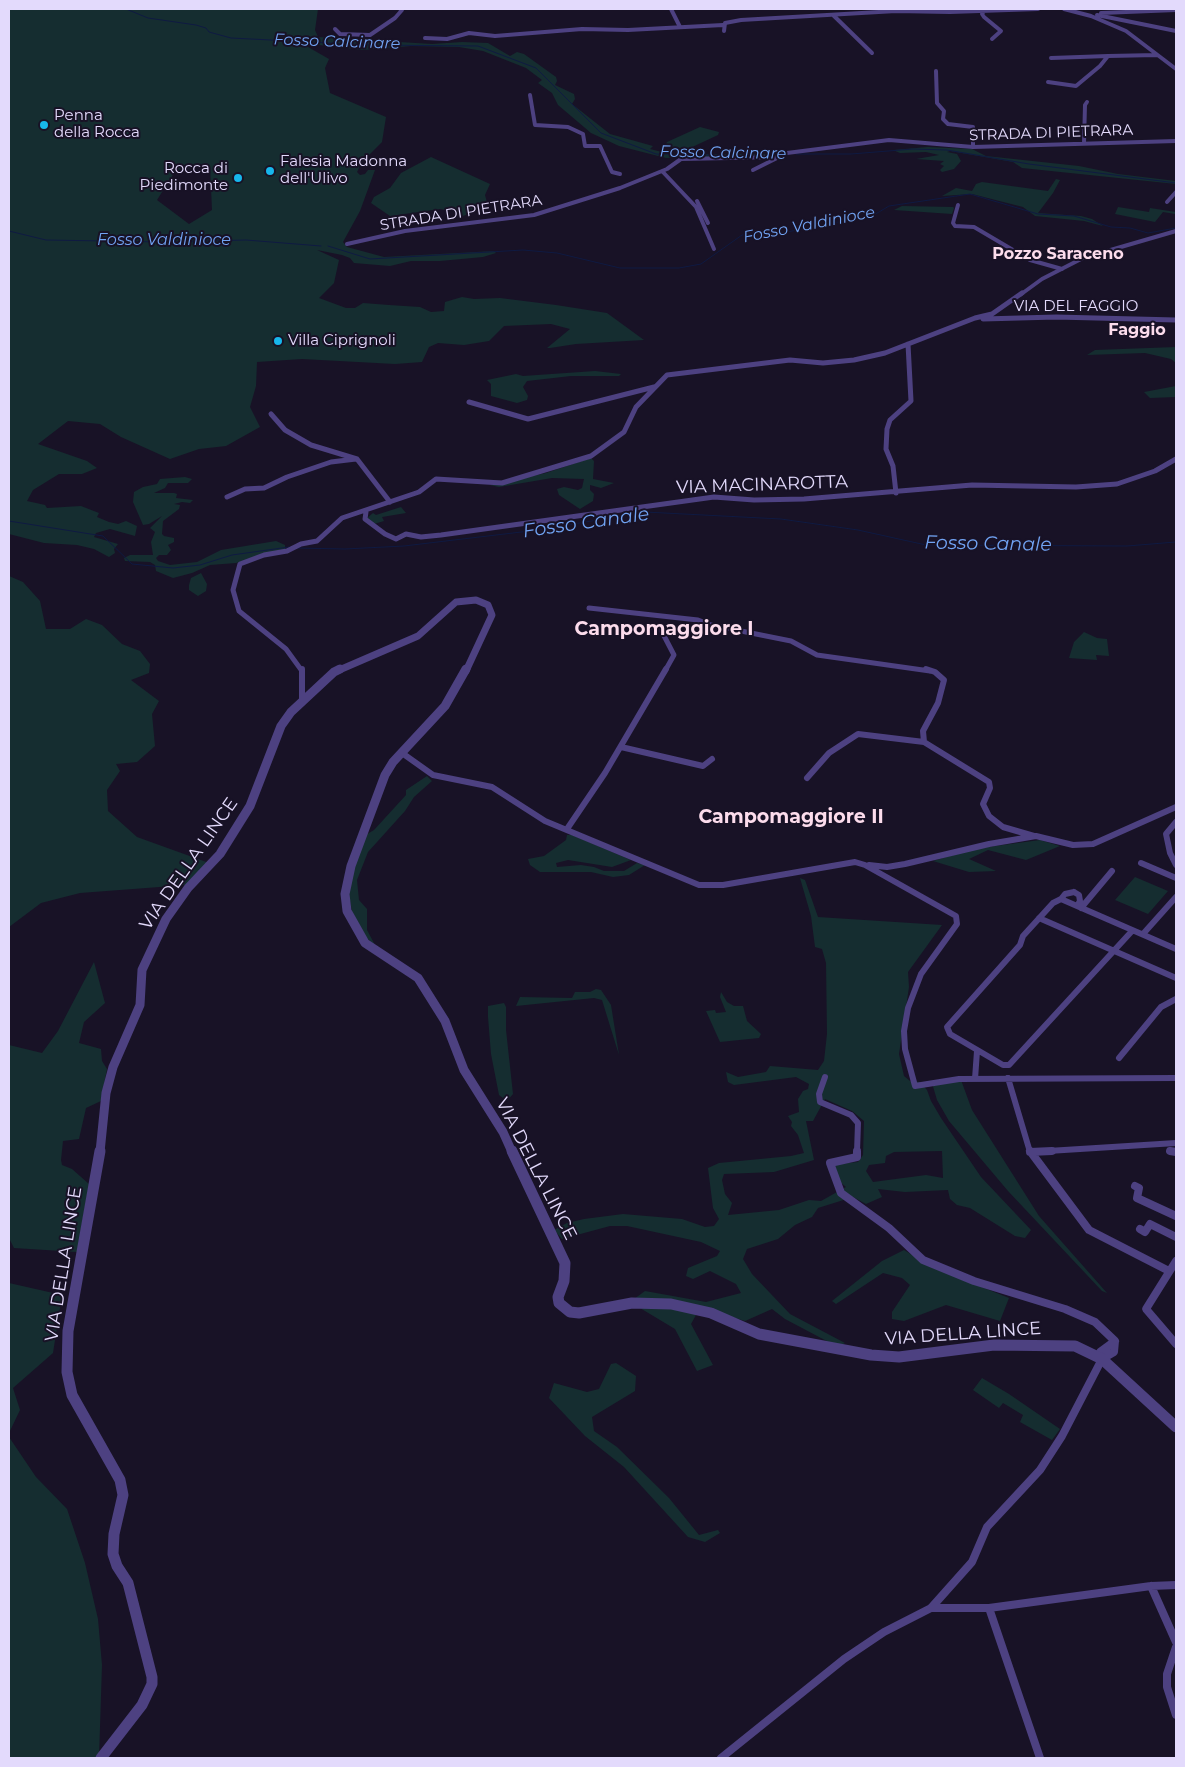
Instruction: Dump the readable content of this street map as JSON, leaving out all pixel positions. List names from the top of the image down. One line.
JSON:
{"streets":{"street":["STRADA DI PIETRARA","VIA DEL FAGGIO","VIA MACINAROTTA","VIA DELLA LINCE"]},"districts":["Pozzo Saraceno","Faggio","Campomaggiore I","Campomaggiore II"],"water":["Fosso Calcinare","Fosso Valdinioce","Fosso Canale"],"places":["Penna della Rocca","Falesia Madonna dell'Ulivo","Rocca di Piedimonte","Villa Ciprignoli"]}
